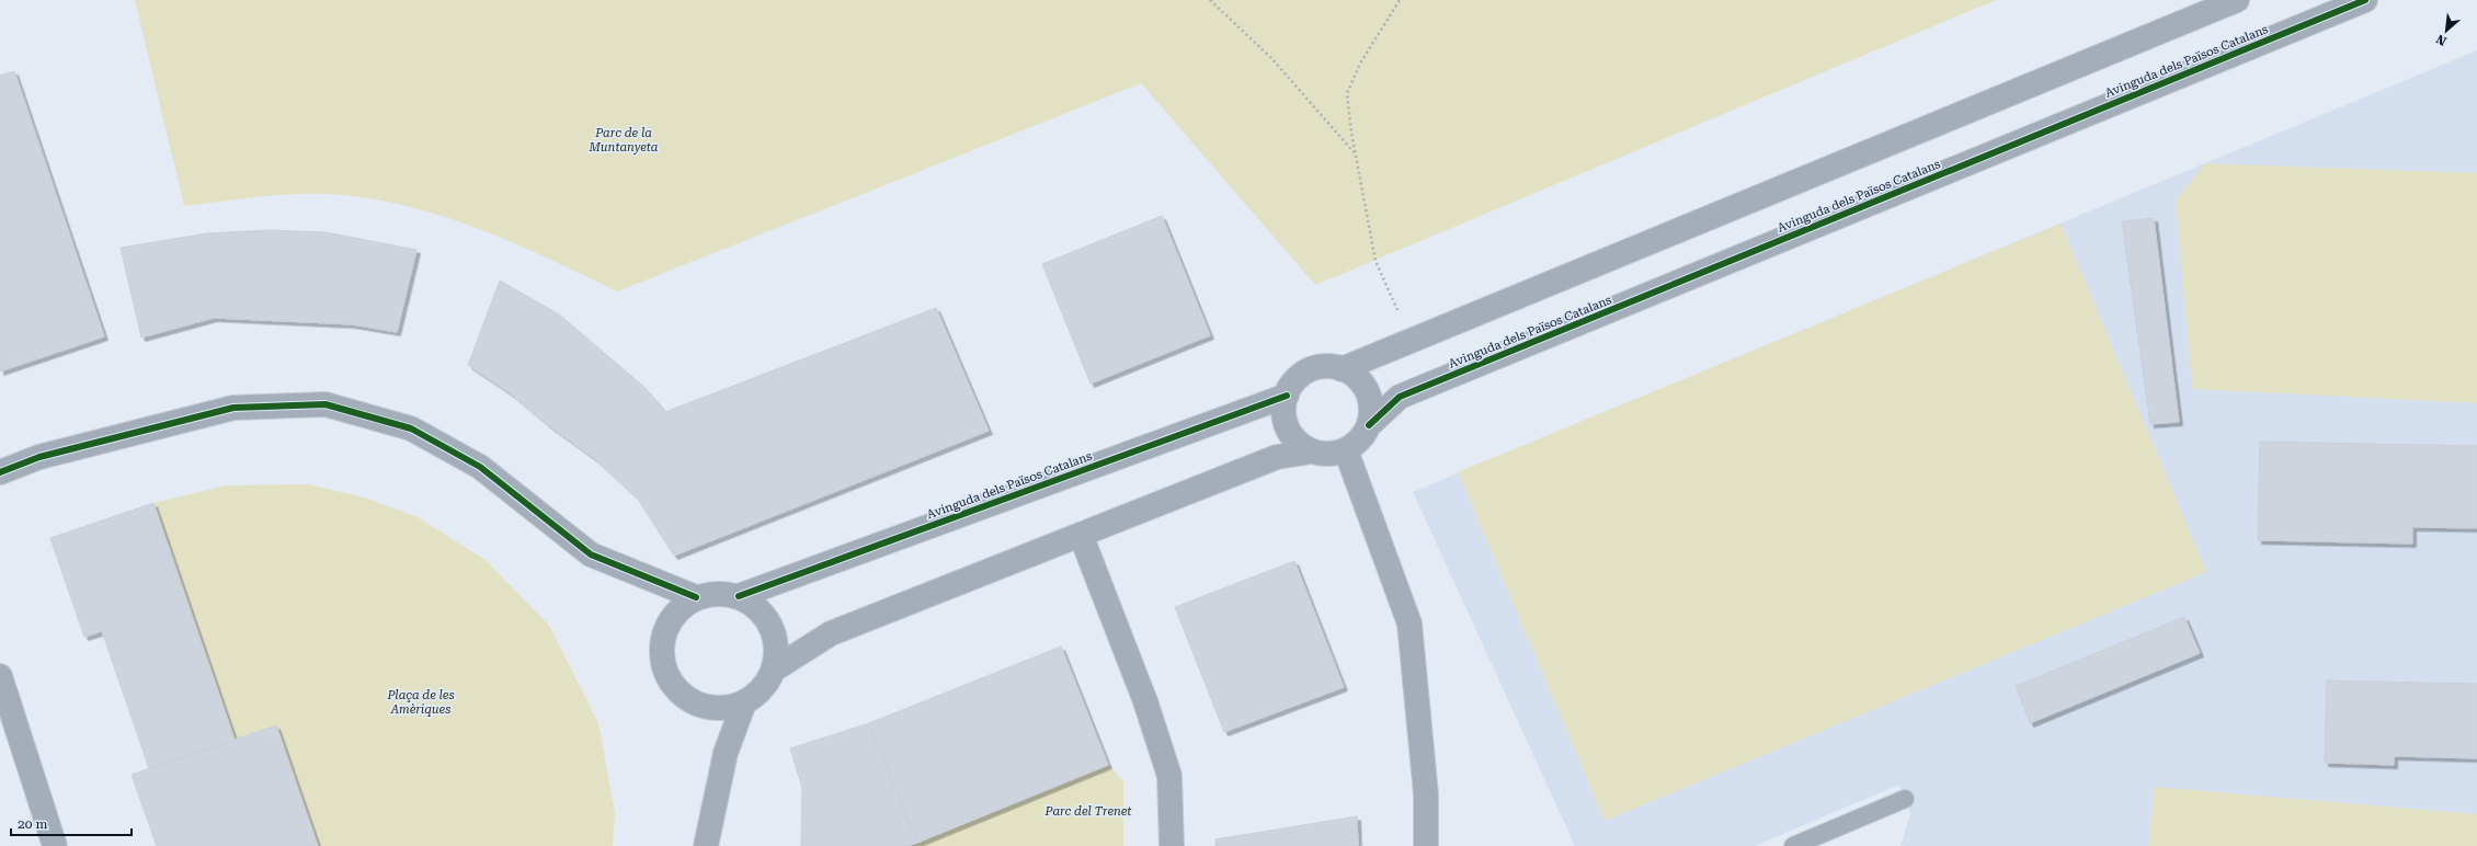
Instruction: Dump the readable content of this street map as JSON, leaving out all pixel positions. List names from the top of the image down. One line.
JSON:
{"streets":{"street":["Avinguda dels Països Catalans"]},"parks":["Parc de la Muntanyeta","Plaça de les Amèriques","Parc del Trenet"],"scale_bar":"20 m","north":"bottom left"}
